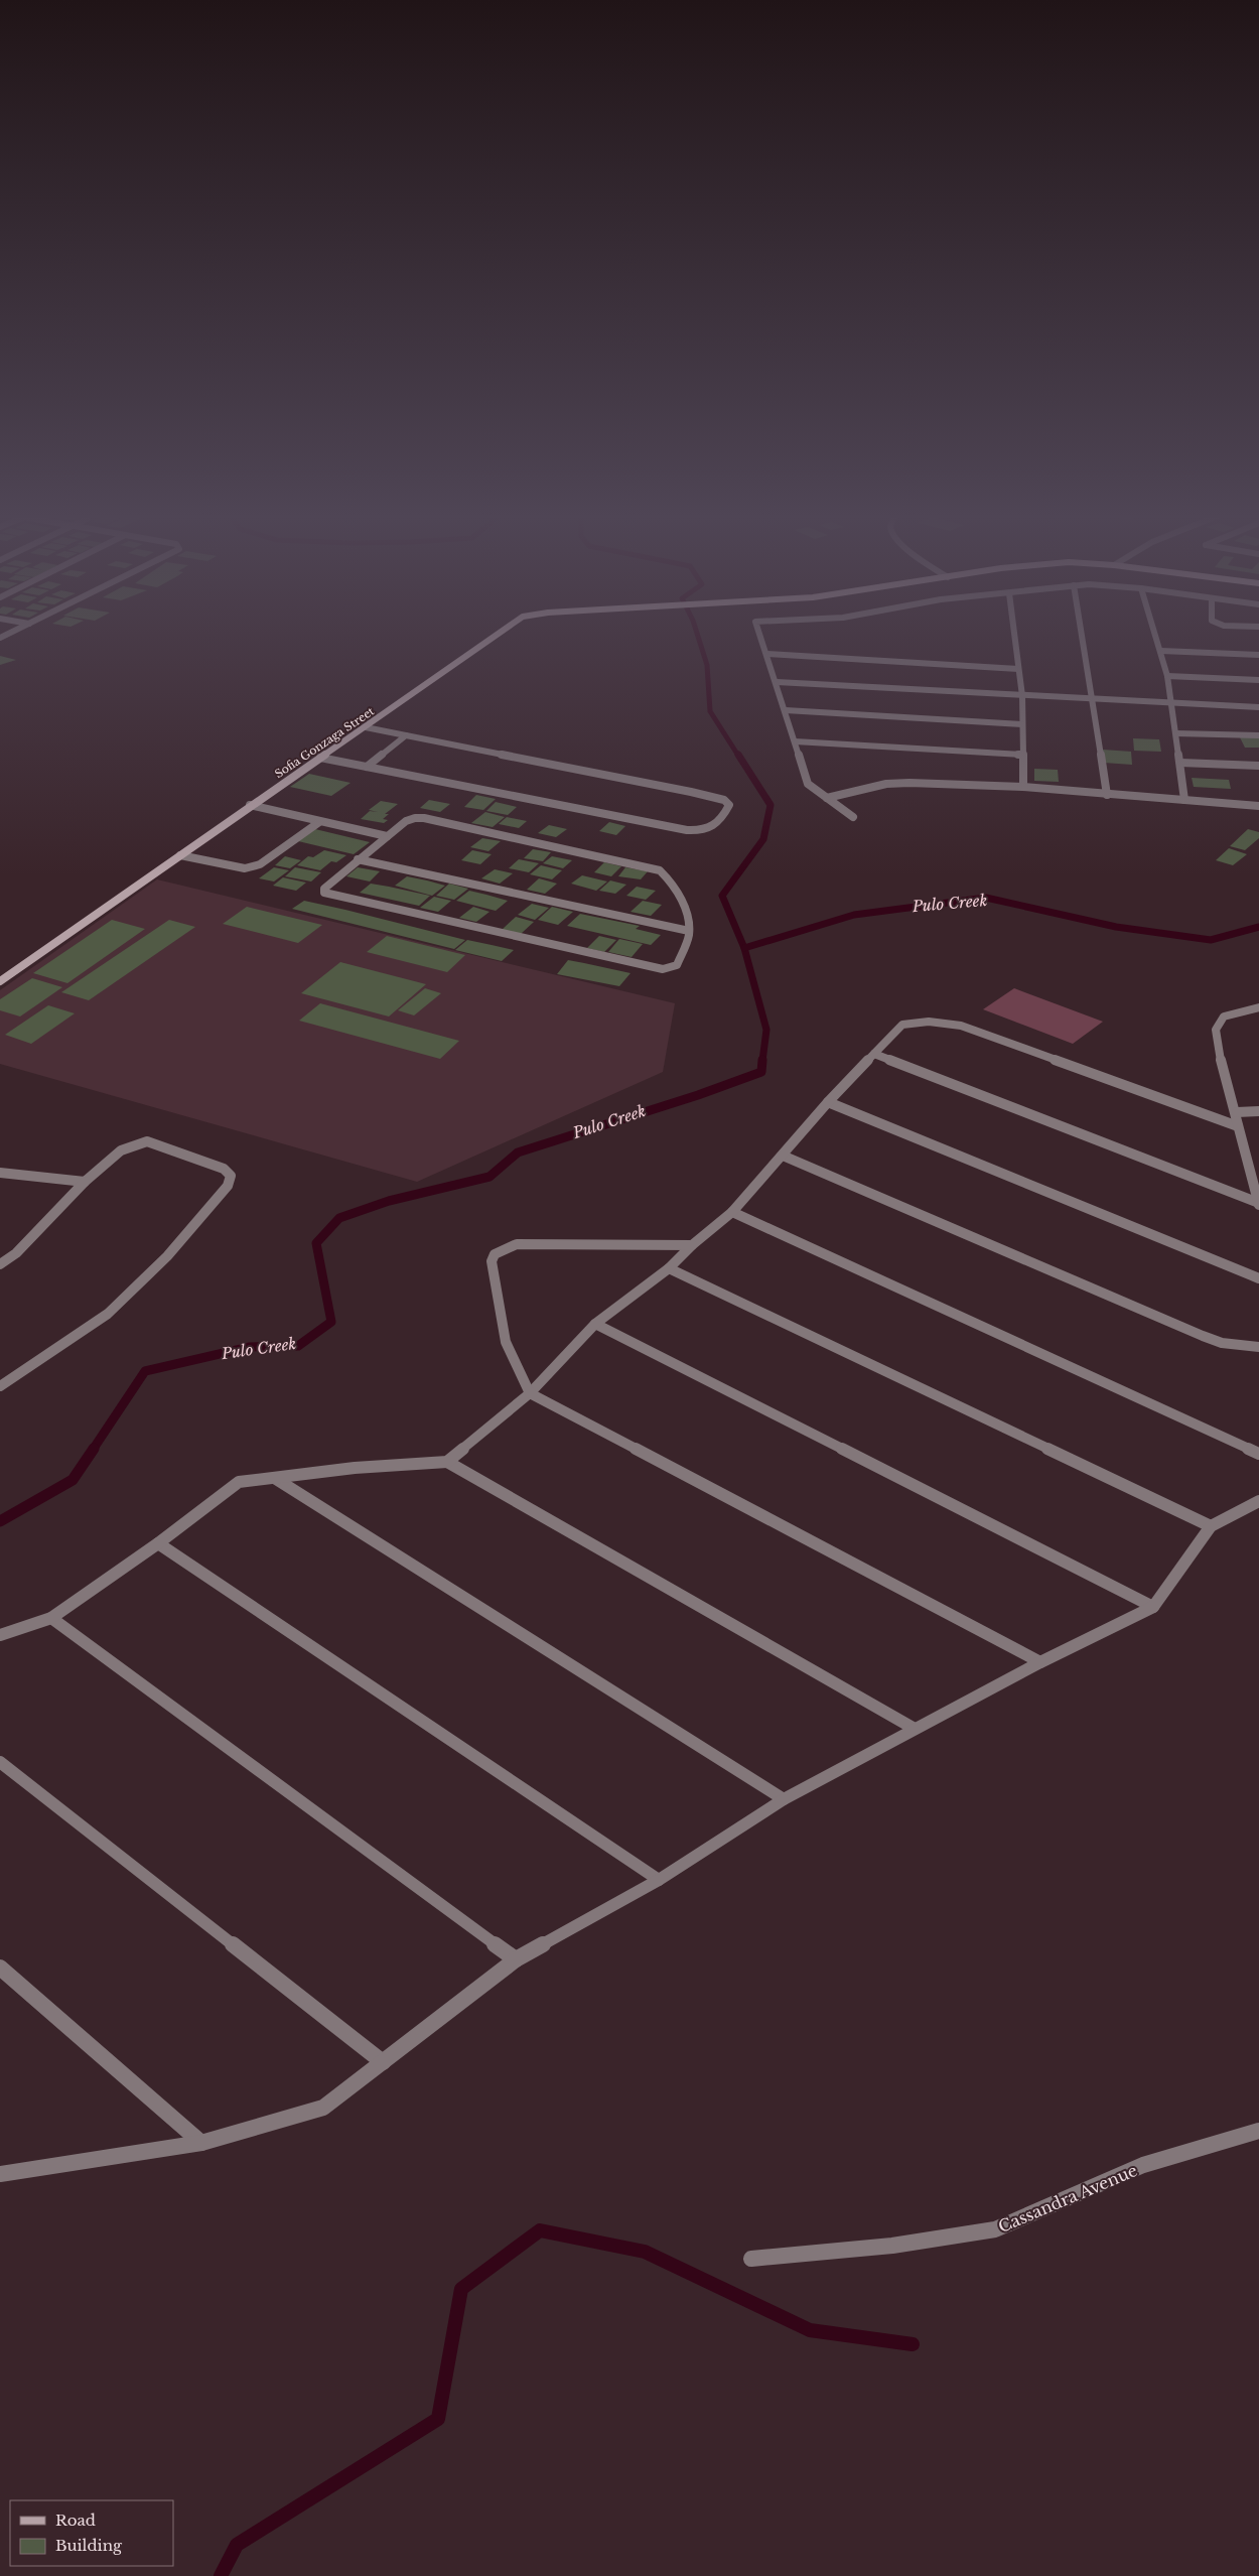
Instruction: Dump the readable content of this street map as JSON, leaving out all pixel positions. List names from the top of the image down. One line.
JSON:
{"streets":{"street":["Sofia Gonzaga Street","Cassandra Avenue"]},"water":["Pulo Creek"],"legend":["Road","Building"]}
